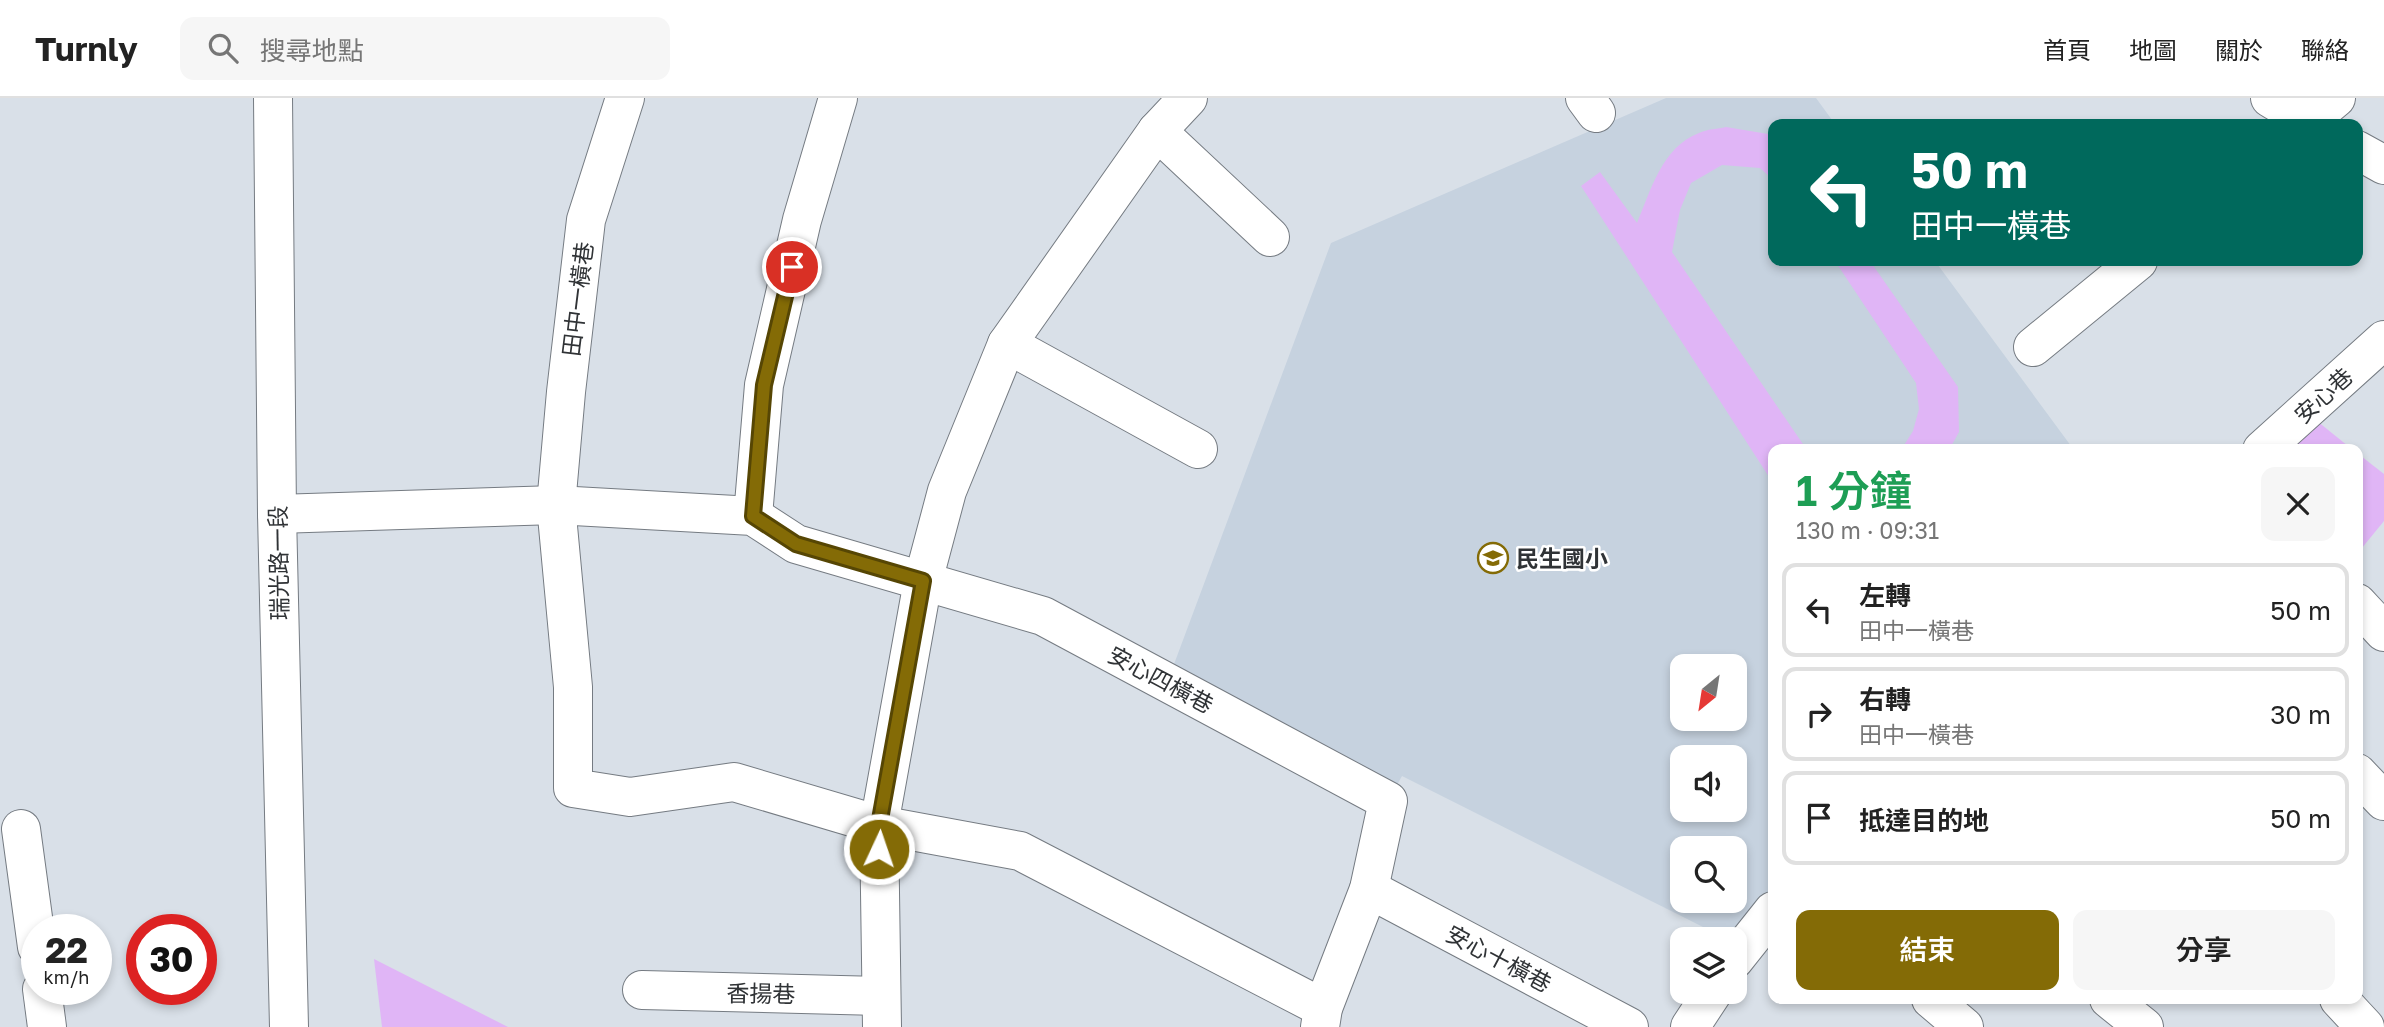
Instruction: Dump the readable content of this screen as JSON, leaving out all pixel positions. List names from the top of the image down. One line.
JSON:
{"streets":{"street":["田中一橫巷","安心巷","瑞光路一段","安心四橫巷","安心十橫巷","香揚巷"]},"crossings":[["田中一橫巷","香揚巷"],["安心四橫巷","安心十橫巷"]],"places":{"school or university":["民生國小"]},"north":"bottom left","page":{"header":"Turnly","search":"搜尋地點","nav":["首頁","地圖","關於","聯絡"],"turn":["50 m","田中一橫巷"],"heading":["1 分鐘","130 m · 09:31"],"list":[{"name":"左轉","note":"田中一橫巷","value":"50 m"},{"name":"右轉","note":"田中一橫巷","value":"30 m"},{"name":"抵達目的地","value":"50 m"}],"buttons":["結束","分享"],"speed":"22 km/h","limit":"30"}}
